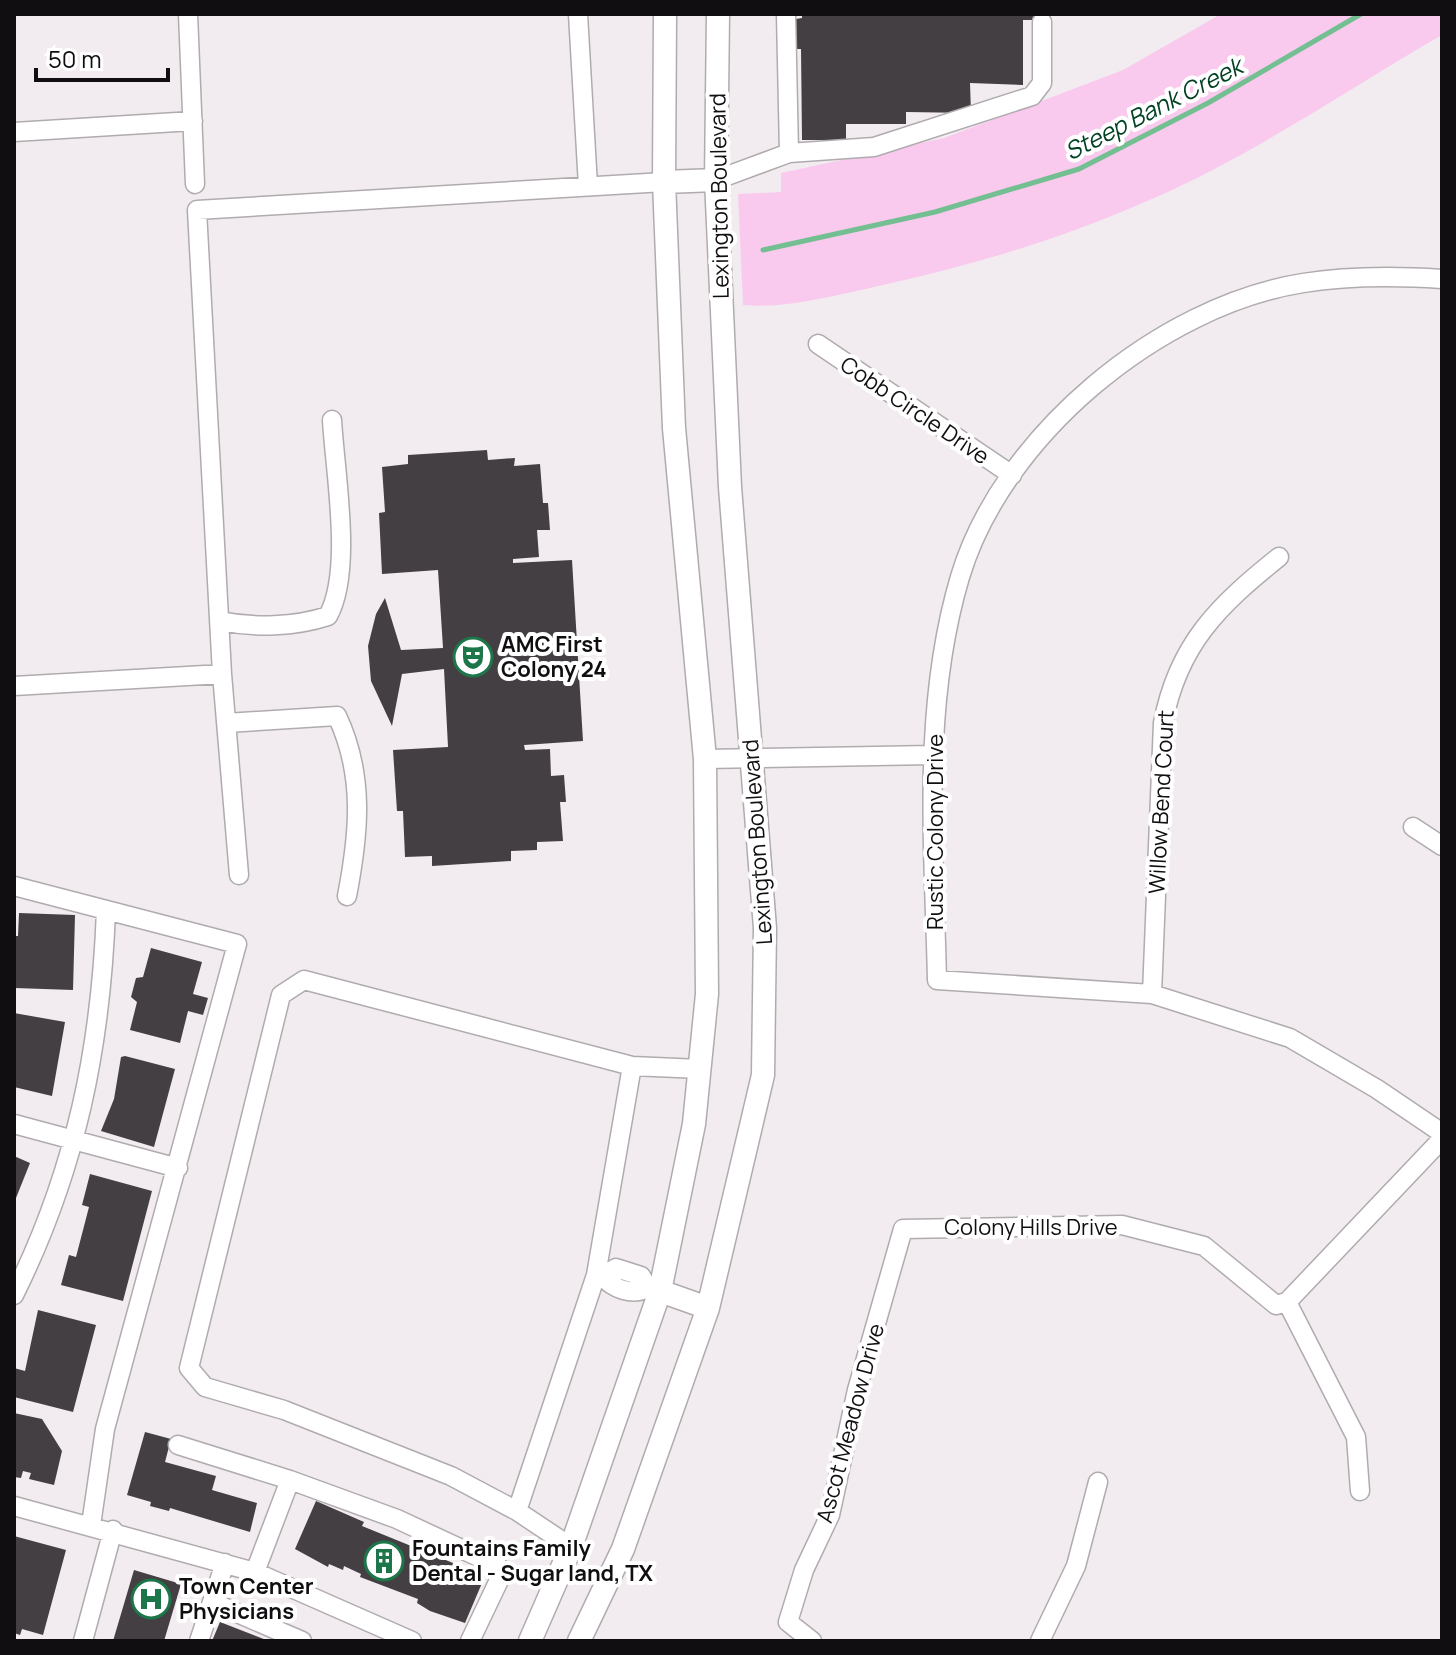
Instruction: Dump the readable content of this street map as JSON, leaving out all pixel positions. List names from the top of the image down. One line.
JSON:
{"streets":{"main road":["Lexington Boulevard"],"street":["Cobb Circle Drive","Willow Bend Court","Rustic Colony Drive","Colony Hills Drive","Ascot Meadow Drive"]},"crossings":[["Cobb Circle Drive","Rustic Colony Drive"],["Willow Bend Court","Rustic Colony Drive"],["Colony Hills Drive","Ascot Meadow Drive"]],"water":["Steep Bank Creek"],"places":{"theatre":["AMC First Colony 24"],"building":["Fountains Family Dental - Sugar land, TX"],"hospital":["Town Center Physicians"]},"scale_bar":"50 m"}
